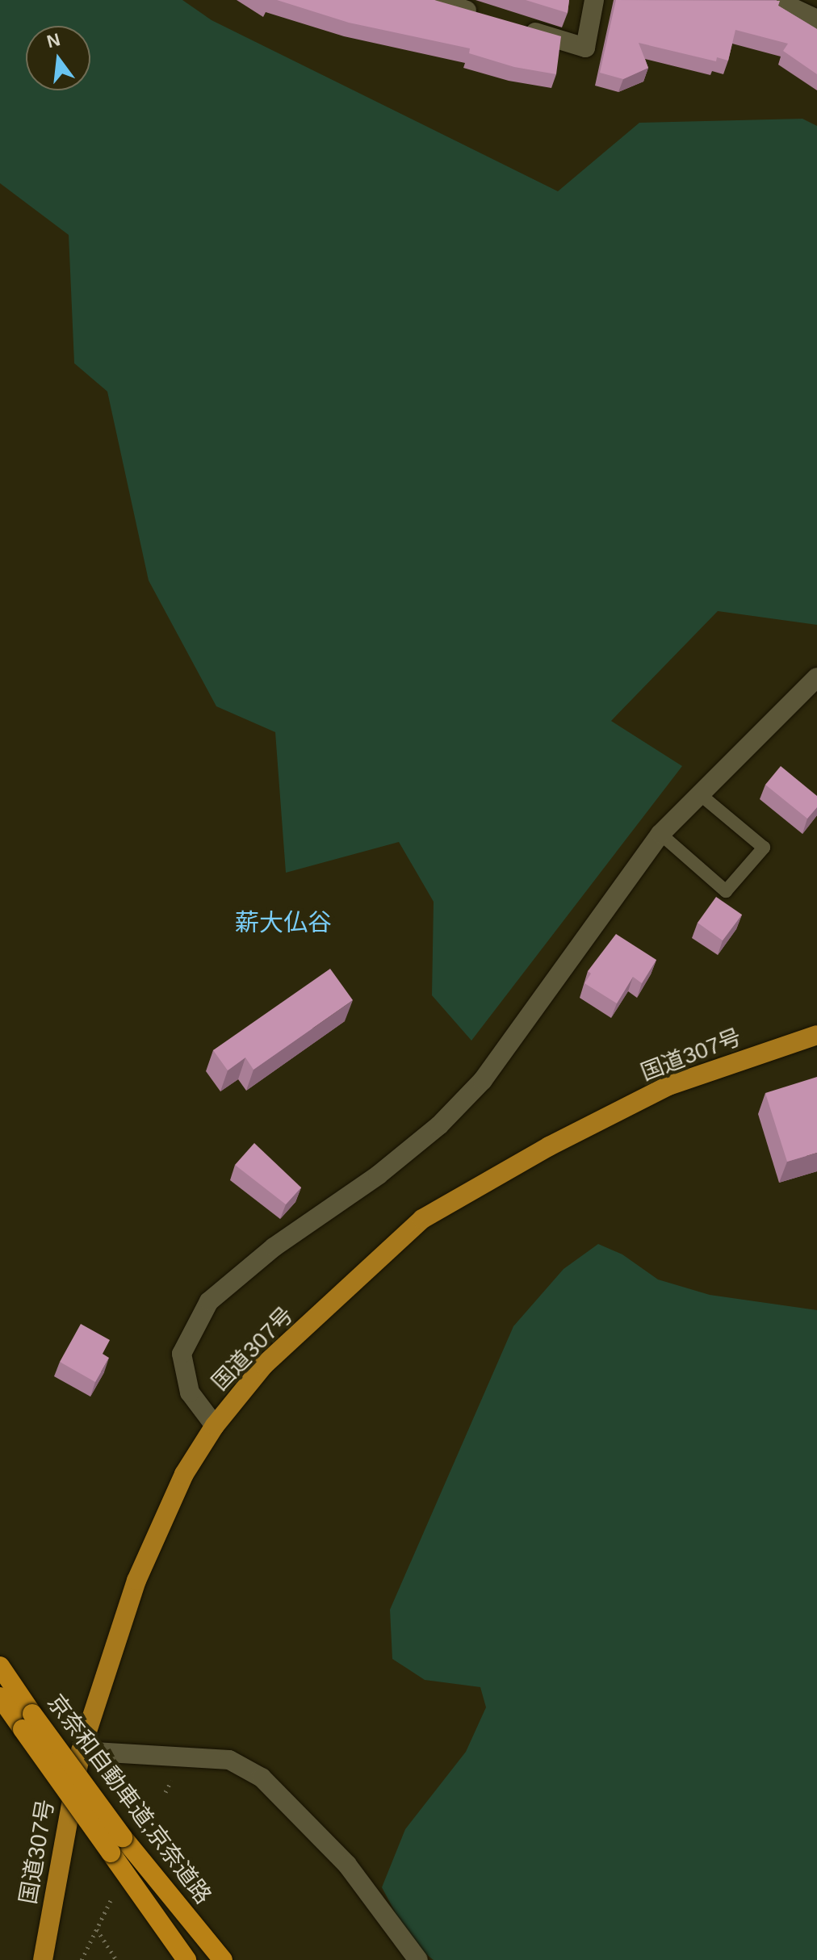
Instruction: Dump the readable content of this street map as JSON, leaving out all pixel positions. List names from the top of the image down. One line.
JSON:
{"streets":{"highway":["国道307号","京奈和自動車道;京奈道路"]},"districts":["薪大仏谷"],"north":"top"}
